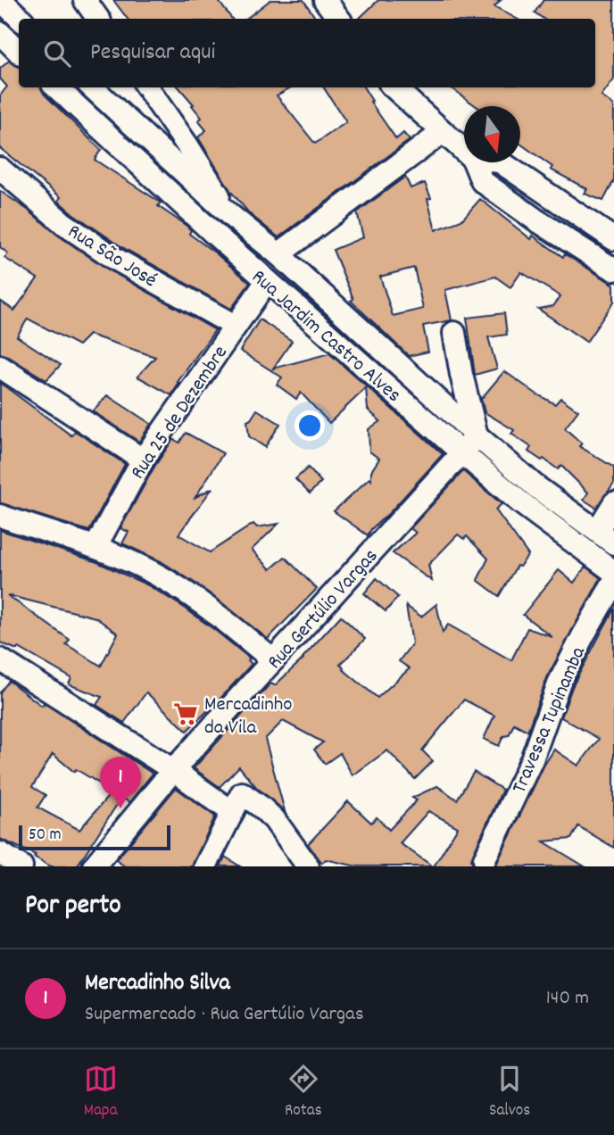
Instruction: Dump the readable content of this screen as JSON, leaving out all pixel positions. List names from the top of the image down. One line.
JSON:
{"streets":{"street":["Rua São José","Rua Jardim Castro Alves","Rua 25 de Dezembre","Rua Gertúlio Vargas","Travessa Tupinamba"]},"crossings":[["Rua São José","Rua 25 de Dezembre"],["Rua Jardim Castro Alves","Rua 25 de Dezembre"],["Rua Jardim Castro Alves","Rua Gertúlio Vargas"]],"places":{"supermarket":["Mercadinho da Vila"]},"scale_bar":"50 m","north":"bottom","page":{"search":"Pesquisar aqui","pins":"1","scale":"50 m","heading":"Por perto","list":[{"mark":"1","name":"Mercadinho Silva","note":"Supermercado · Rua Gertúlio Vargas","value":"140 m"}],"nav":["Mapa","Rotas","Salvos"]}}
